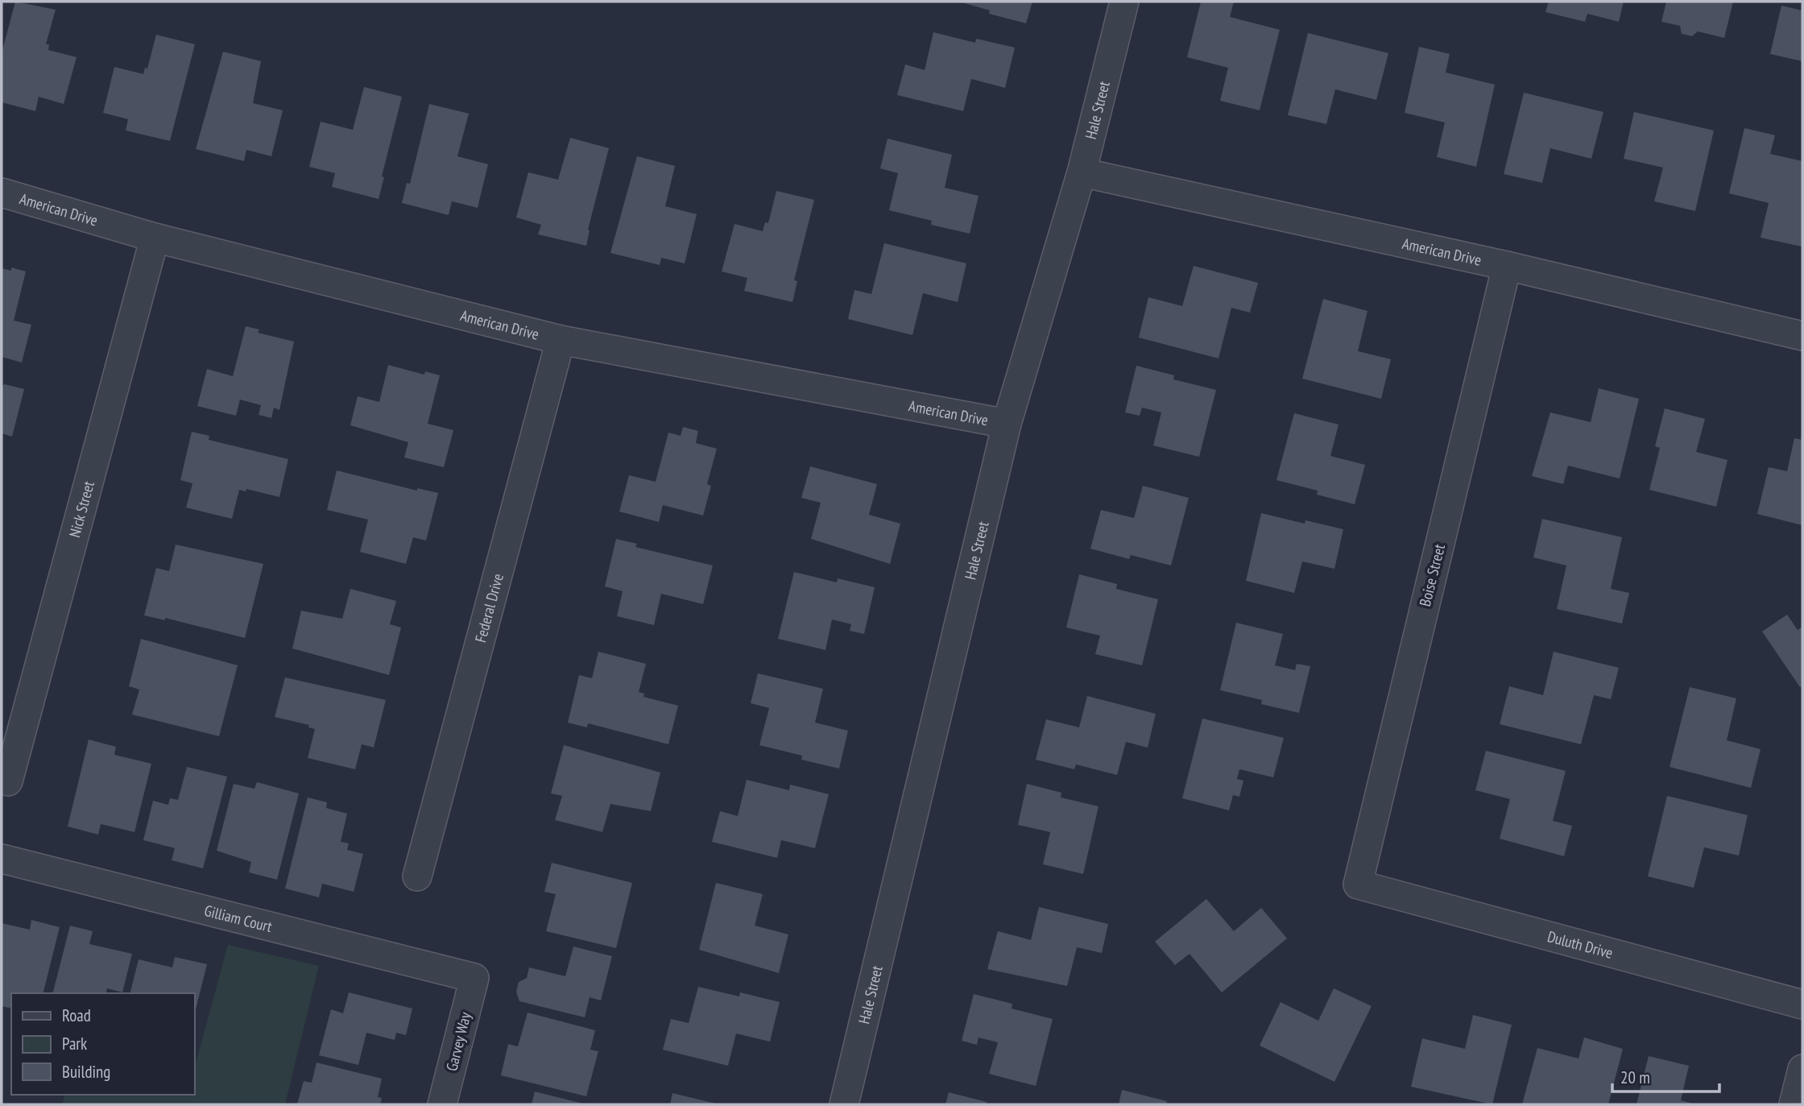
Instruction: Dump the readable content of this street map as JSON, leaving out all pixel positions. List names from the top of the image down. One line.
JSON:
{"streets":{"street":["Hale Street","American Drive","Nick Street","Boise Street","Federal Drive","Gilliam Court","Duluth Drive","Garvey Way"]},"crossings":[["Hale Street","American Drive"],["American Drive","Nick Street"],["American Drive","Boise Street"],["American Drive","Federal Drive"],["Boise Street","Duluth Drive"],["Gilliam Court","Garvey Way"]],"legend":["Road","Park","Building"],"scale_bar":"20 m"}
